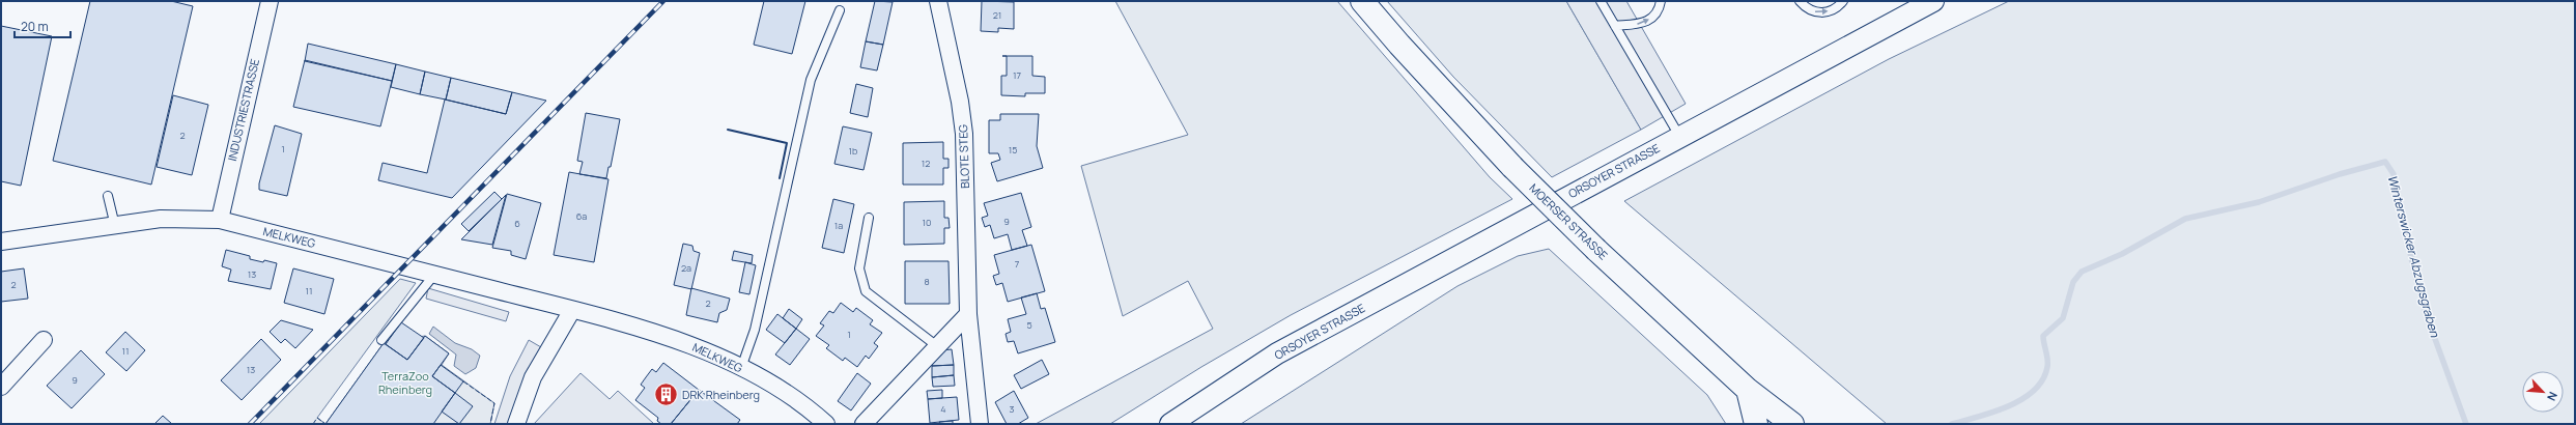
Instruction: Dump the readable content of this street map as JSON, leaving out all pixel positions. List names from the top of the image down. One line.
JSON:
{"streets":{"main road":["MOERSER STRASSE"],"street":["INDUSTRIESTRASSE","BLOTE STEG","ORSOYER STRASSE","MELKWEG"]},"crossings":[["INDUSTRIESTRASSE","MELKWEG"]],"water":["Winterswicker Abzugsgraben"],"parks":["TerraZoo Rheinberg"],"places":{"building":["DRK Rheinberg"]},"house_numbers":["21","17","2","1","15","1b","12","6a","9","10","6","1a","7","2a","13","8","2","11","2","5","1","11","13","9","4","3"],"scale_bar":"20 m","north":"bottom right"}
